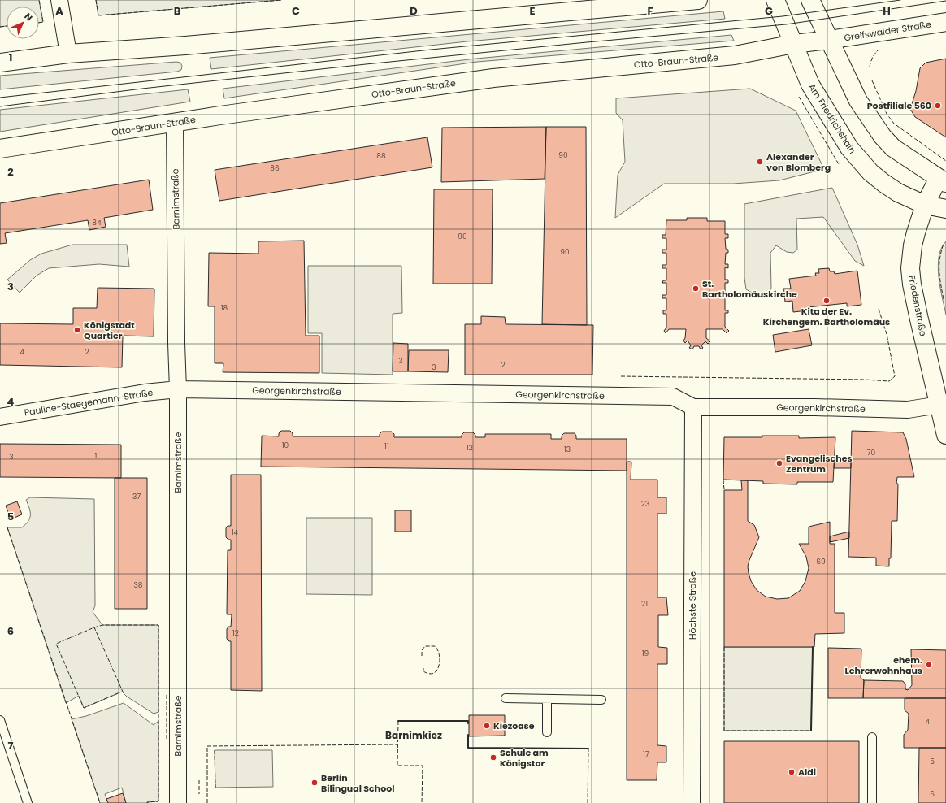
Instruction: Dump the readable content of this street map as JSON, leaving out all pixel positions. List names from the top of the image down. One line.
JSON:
{"streets":{"main road":["Greifswalder Straße","Otto-Braun-Straße","Am Friedrichshain","Friedenstraße"],"street":["Barnimstraße","Georgenkirchstraße","Pauline-Staegemann-Straße","Höchste Straße"]},"crossings":[["Greifswalder Straße","Otto-Braun-Straße"],["Otto-Braun-Straße","Am Friedrichshain"],["Otto-Braun-Straße","Barnimstraße"],["Am Friedrichshain","Friedenstraße"],["Barnimstraße","Georgenkirchstraße"],["Barnimstraße","Pauline-Staegemann-Straße"],["Friedenstraße","Georgenkirchstraße"],["Georgenkirchstraße","Pauline-Staegemann-Straße"],["Georgenkirchstraße","Höchste Straße"]],"districts":["Barnimkiez"],"places":["Postfiliale 560","Alexander von Blomberg","St. Bartholomäuskirche","Kita der Ev. Kirchengem. Bartholomäus","Königstadt Quartier","Evangelisches Zentrum","ehem. Lehrerwohnhaus","Kiezoase","Schule am Königstor","Aldi","Berlin Bilingual School"],"house_numbers":["90","88","86","84","90","90","18","4","2","3","2","3","10","11","12","13","70","1","3","37","23","14","69","38","21","12","19","4","17","5","6"],"north":"top right","grid":{"columns":["A","B","C","D","E","F","G","H"],"rows":["1","2","3","4","5","6","7"]}}
